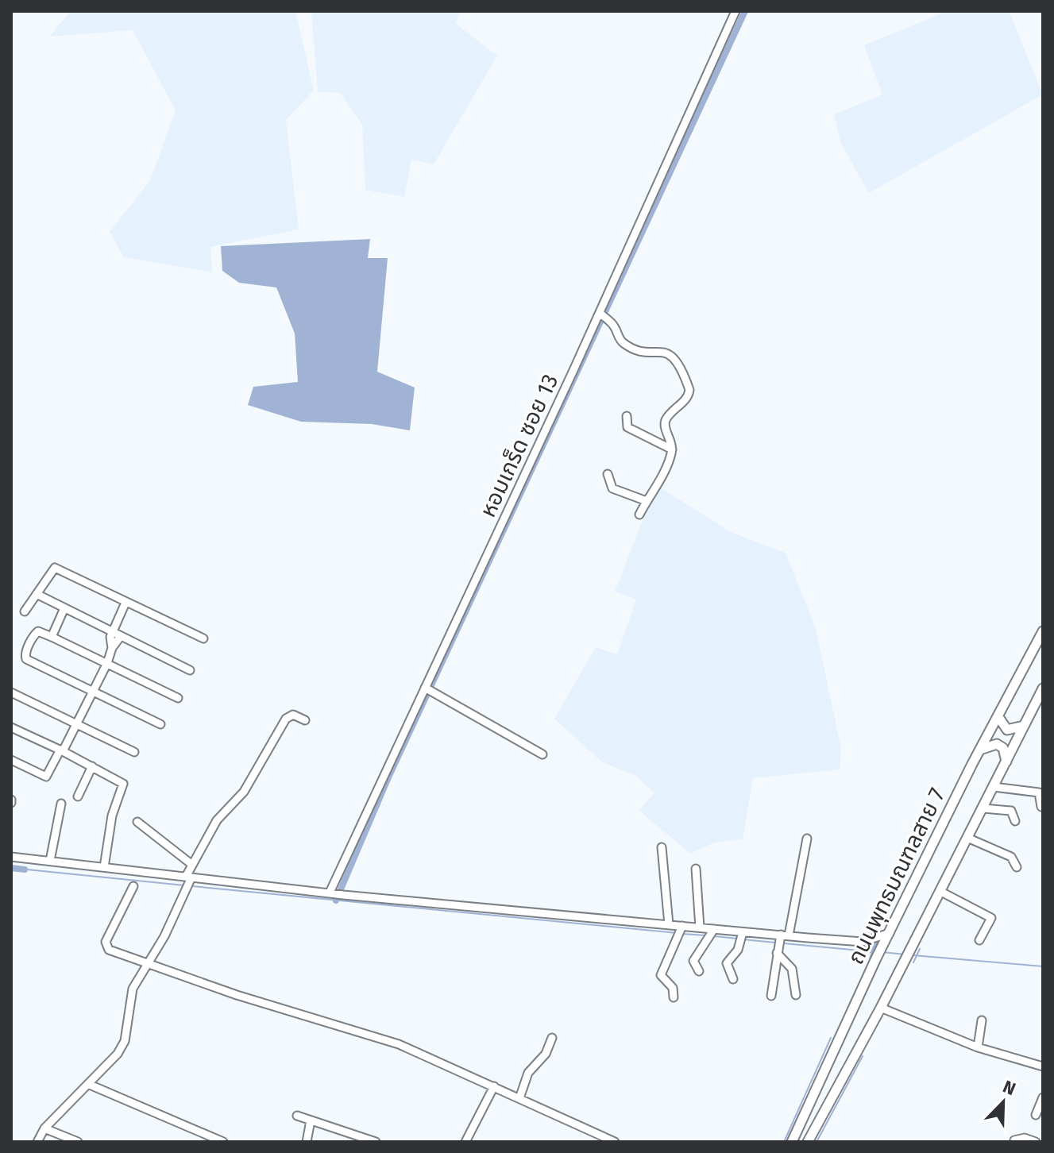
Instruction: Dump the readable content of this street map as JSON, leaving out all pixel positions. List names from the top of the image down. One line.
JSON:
{"streets":{"main road":["ถนนพุทธมณฑลสาย 7"],"street":["หอมเกร็ด ซอย 13"]},"north":"top right"}
